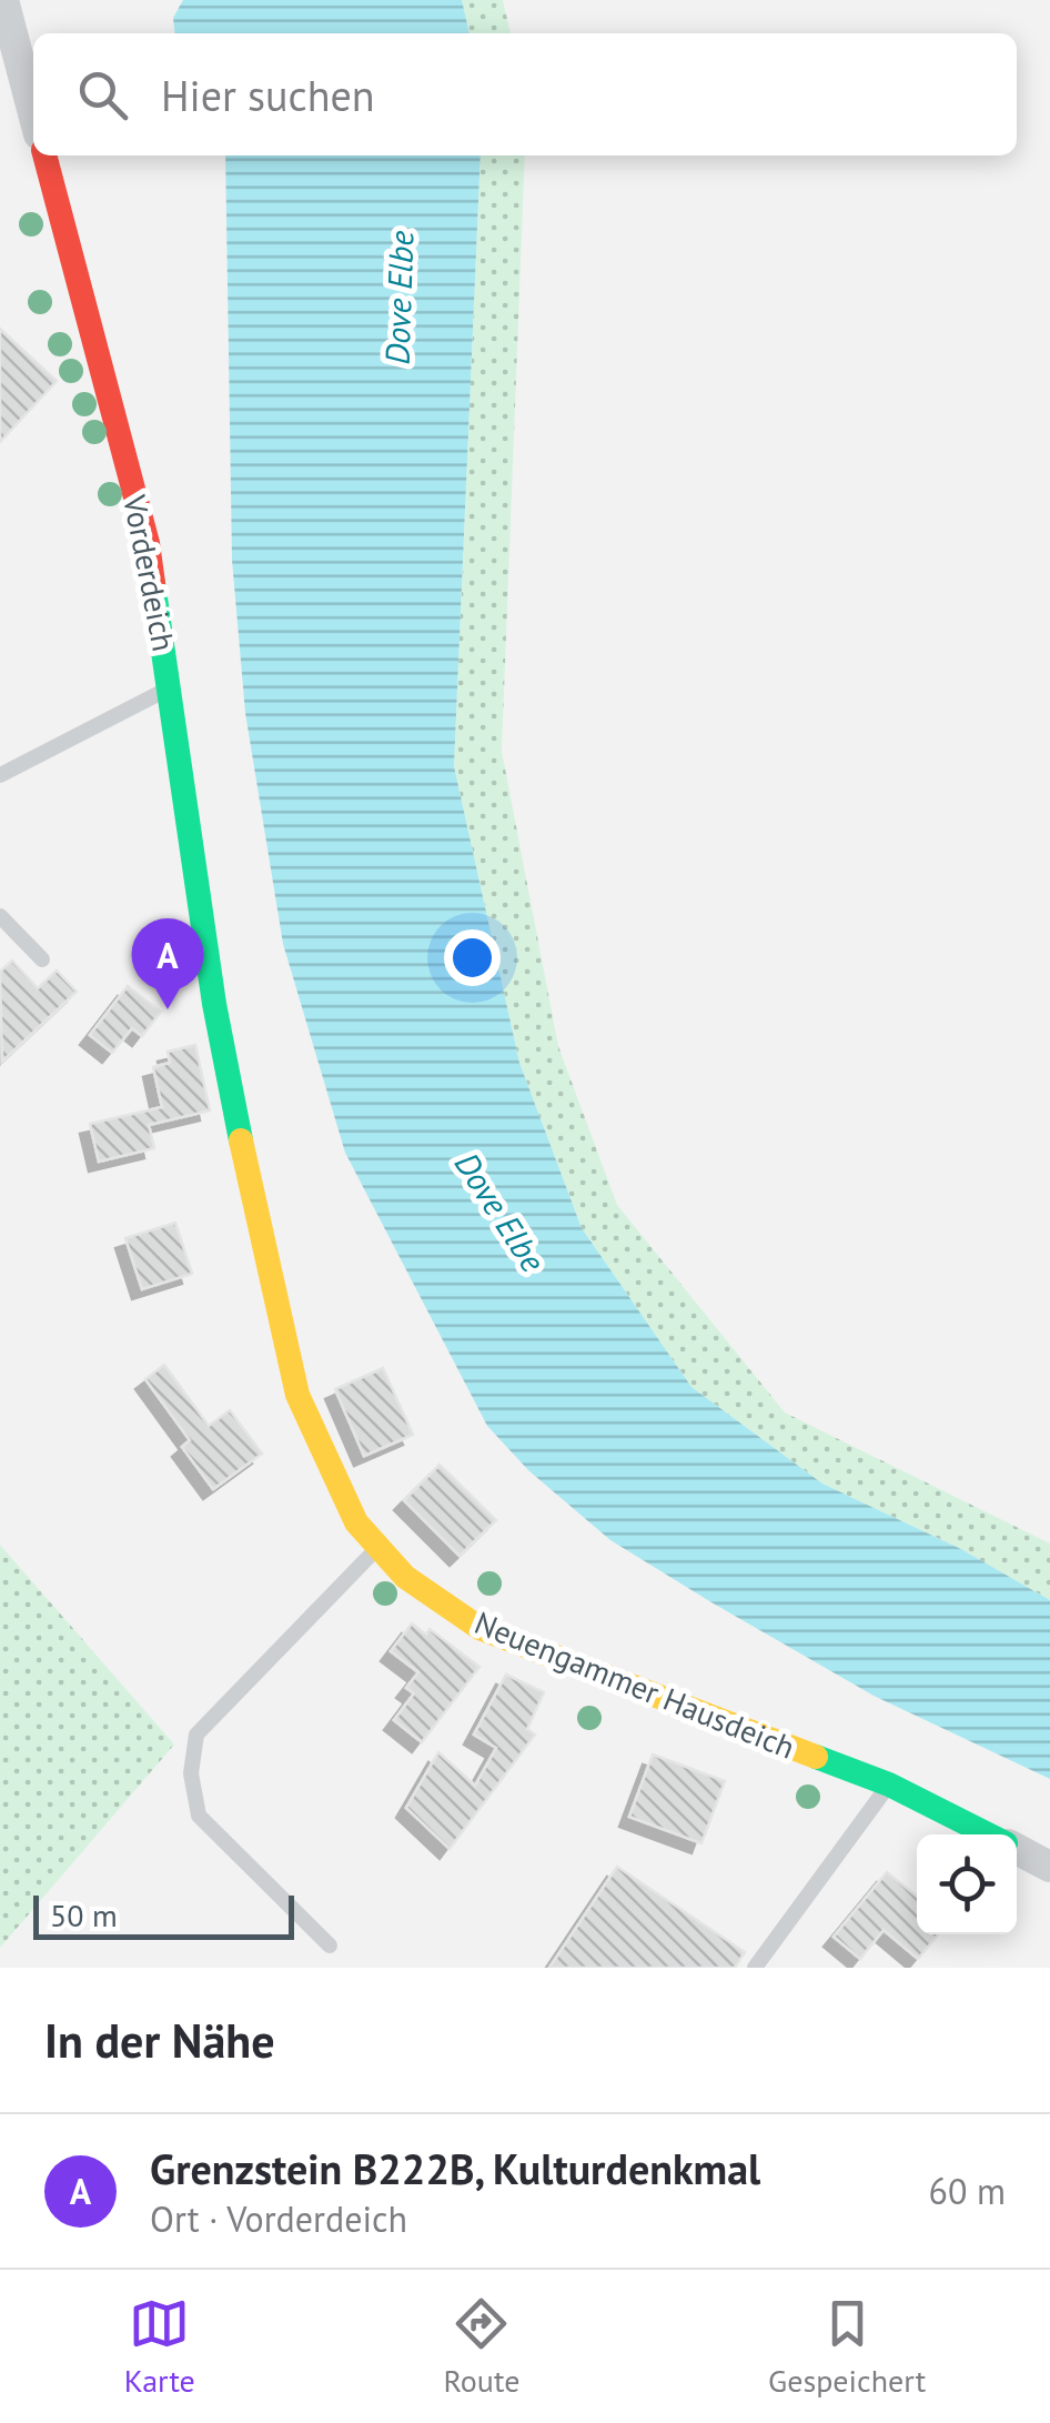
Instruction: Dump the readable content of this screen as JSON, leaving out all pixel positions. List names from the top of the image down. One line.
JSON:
{"streets":{"street":["Vorderdeich","Neuengammer Hausdeich"]},"crossings":[["Vorderdeich","Neuengammer Hausdeich"]],"water":["Dove Elbe"],"scale_bar":"50 m","page":{"search":"Hier suchen","pins":"A","scale":"50 m","heading":"In der Nähe","list":[{"mark":"A","name":"Grenzstein B222B, Kulturdenkmal","note":"Ort · Vorderdeich","value":"60 m"}],"nav":["Karte","Route","Gespeichert"]}}
